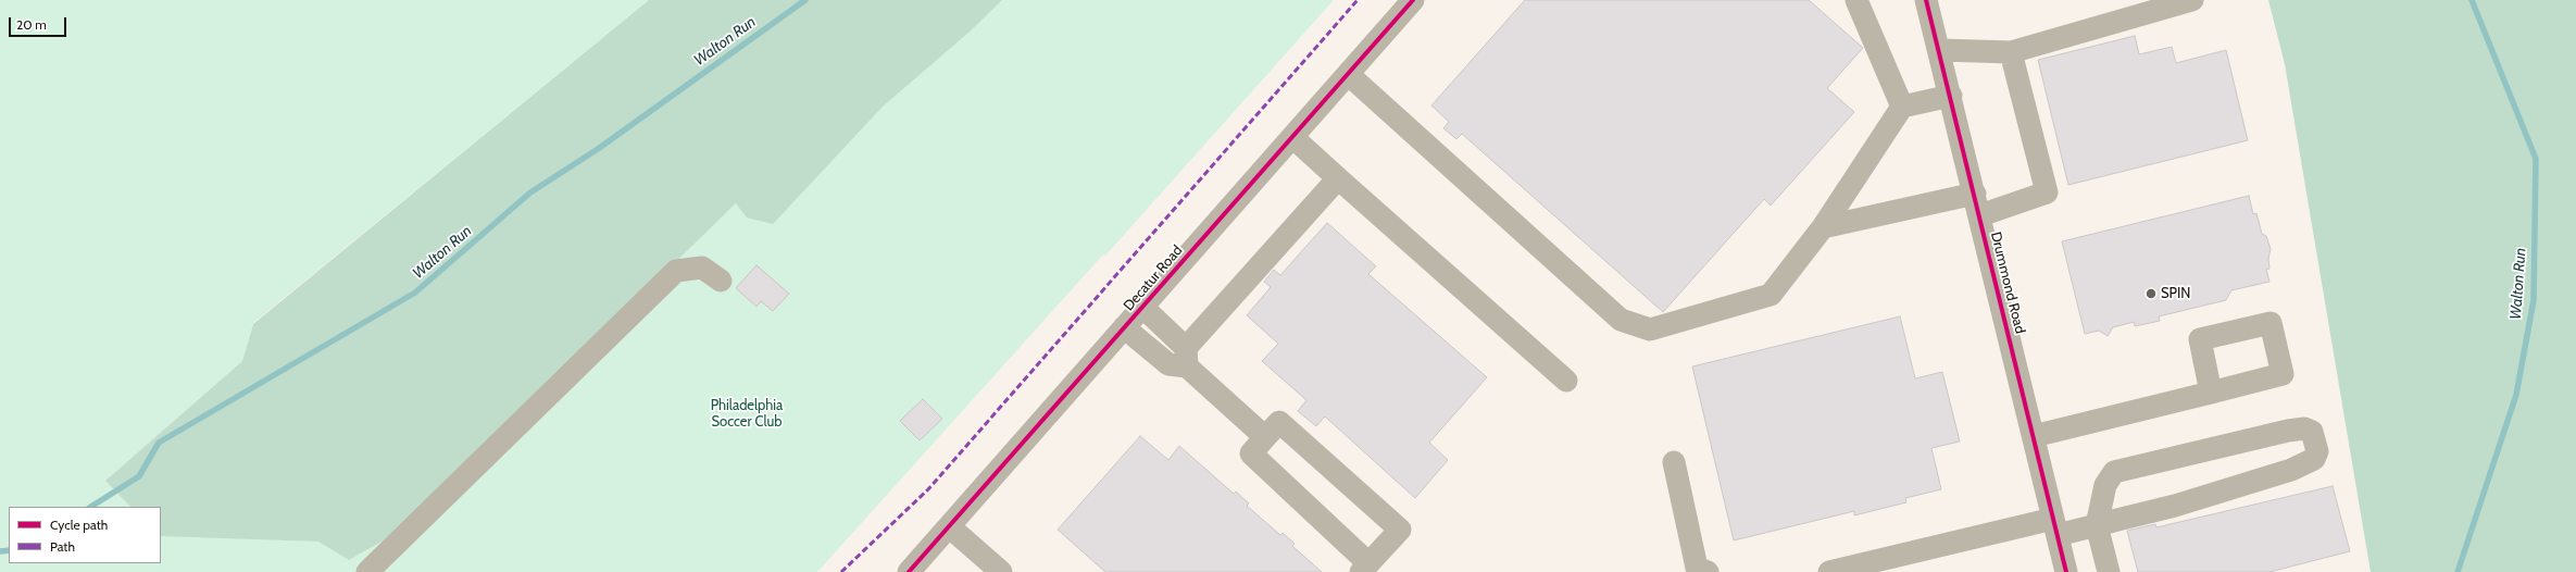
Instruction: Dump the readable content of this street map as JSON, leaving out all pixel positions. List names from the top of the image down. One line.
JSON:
{"streets":{"street":["Decatur Road","Drummond Road"]},"water":["Walton Run"],"parks":["Philadelphia Soccer Club"],"places":["SPIN"],"legend":["Cycle path","Path"],"scale_bar":"20 m"}
